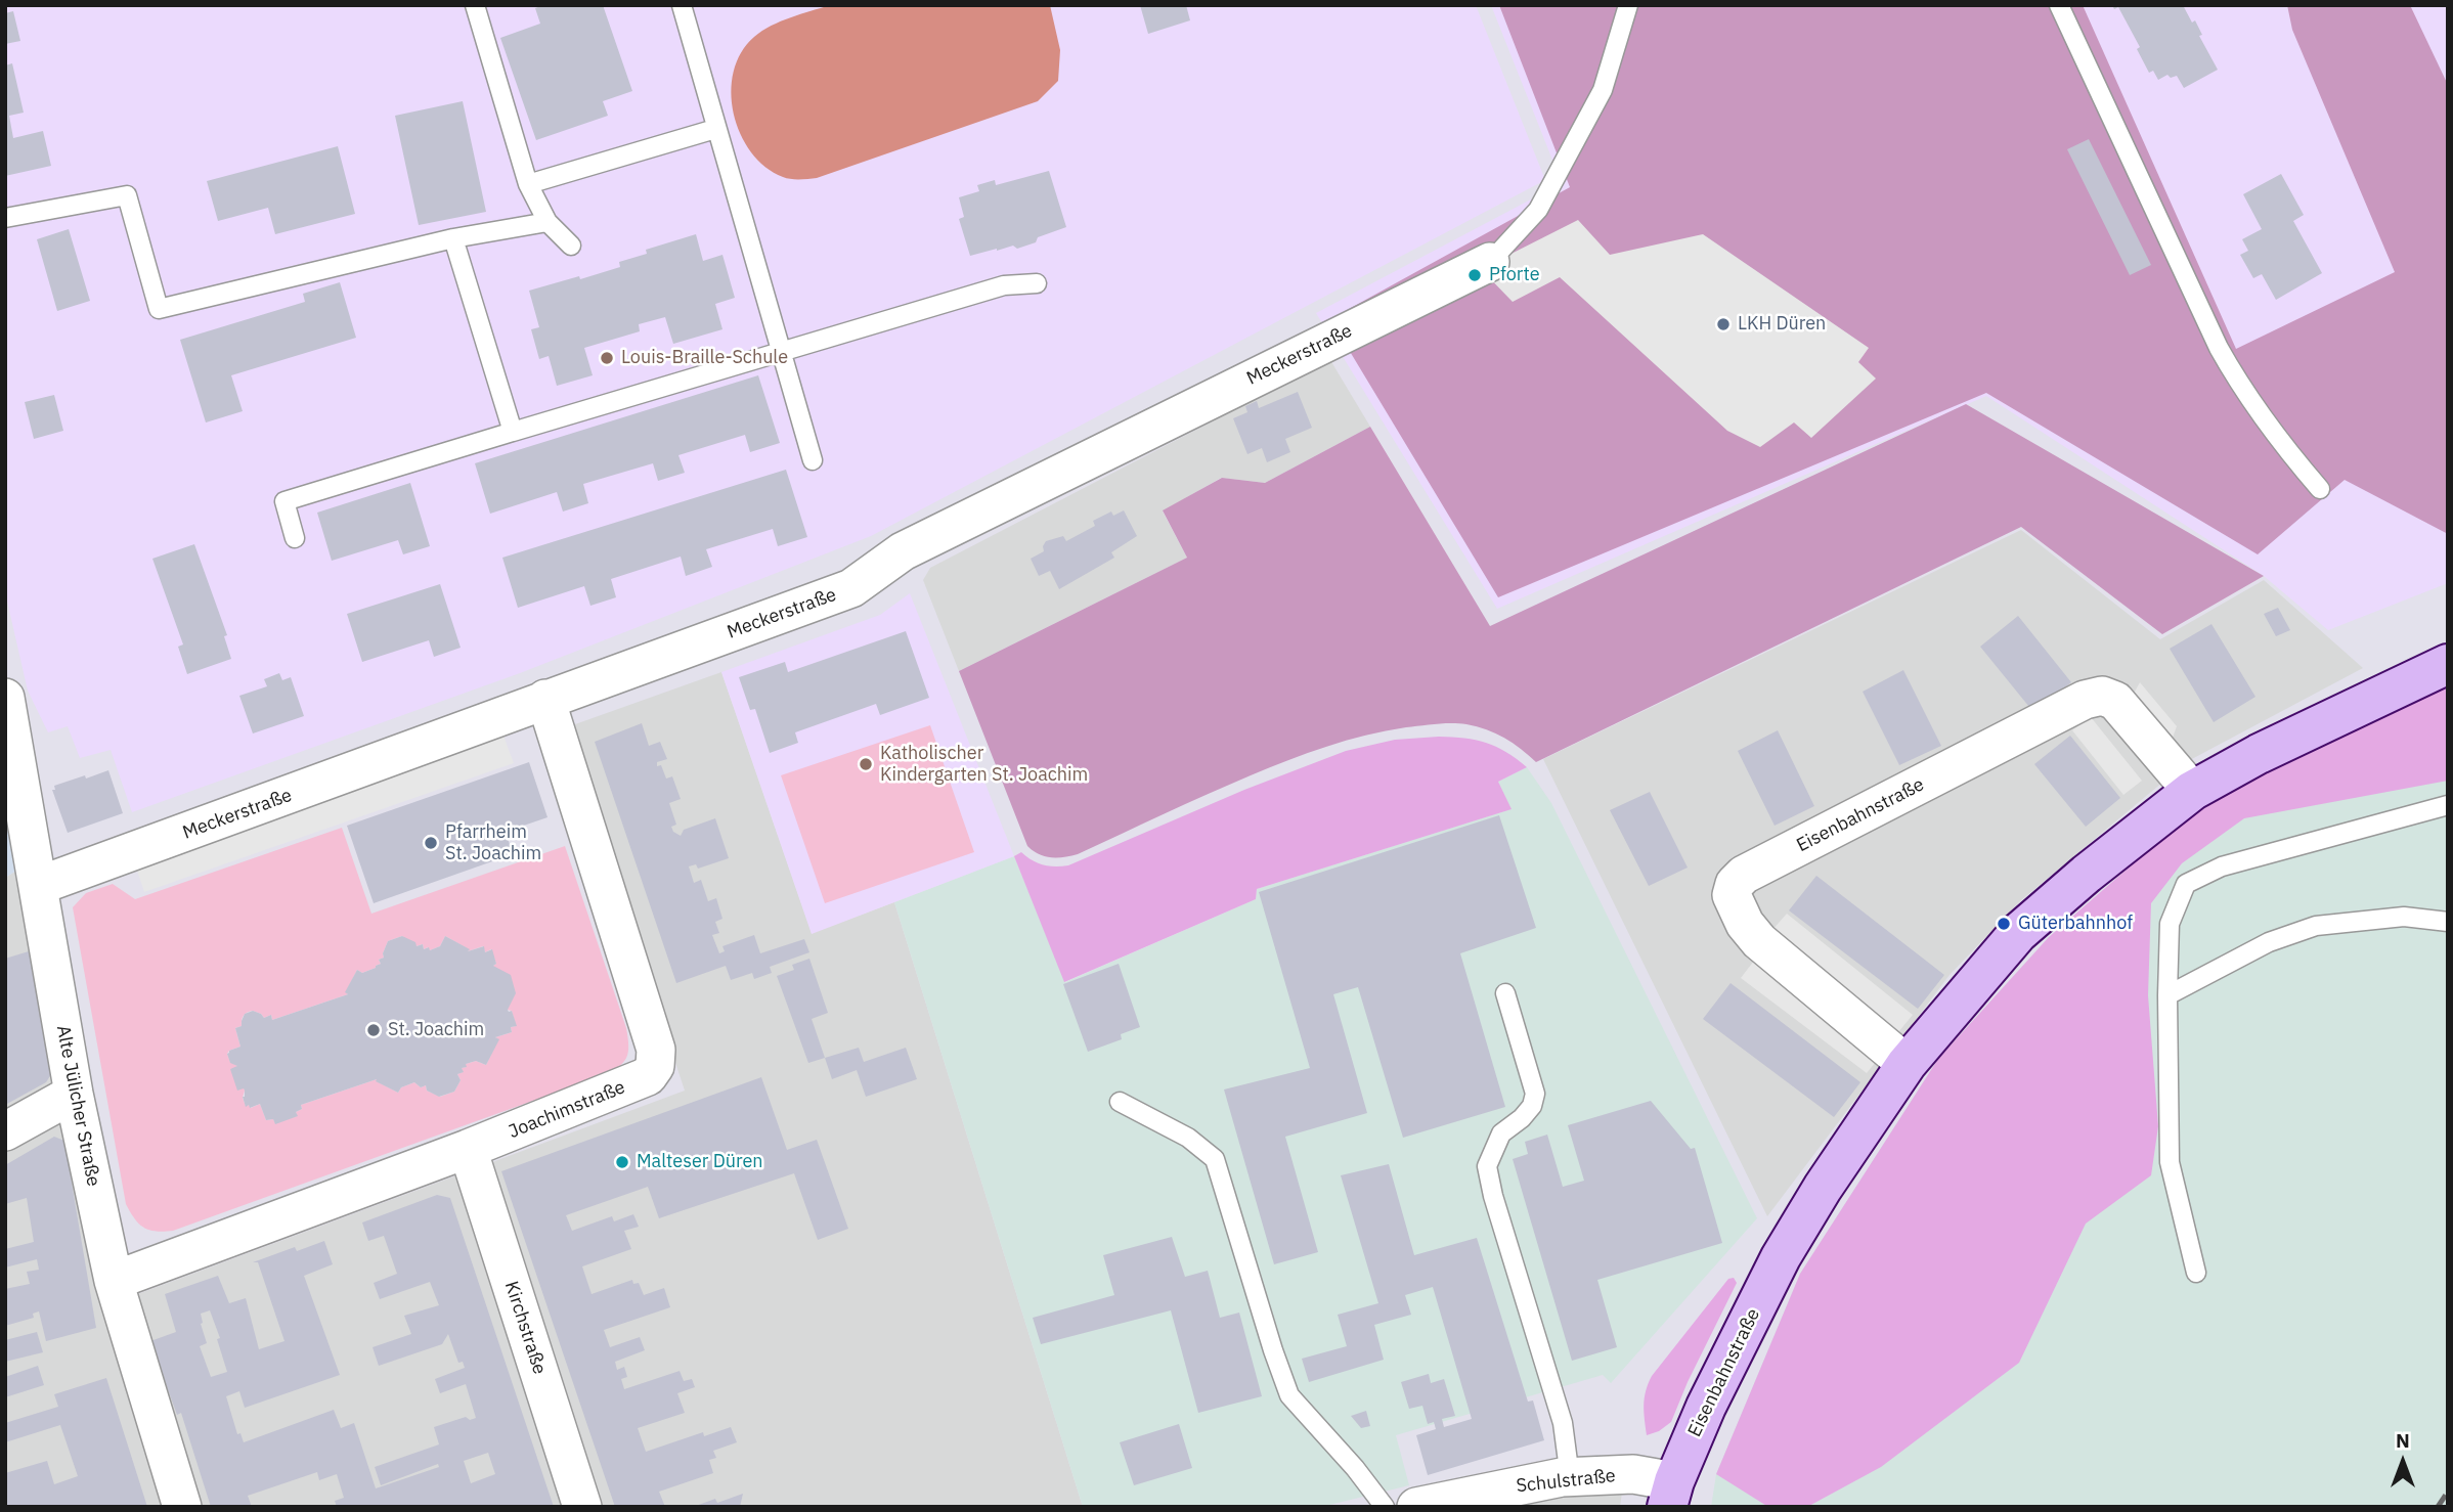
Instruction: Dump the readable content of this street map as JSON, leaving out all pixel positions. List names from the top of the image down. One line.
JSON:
{"streets":{"street":["Meckerstraße","Eisenbahnstraße","Alte Jülicher Straße","Joachimstraße","Kirchstraße","Schulstraße"]},"crossings":[["Meckerstraße","Alte Jülicher Straße"],["Meckerstraße","Joachimstraße"],["Eisenbahnstraße","Schulstraße"],["Alte Jülicher Straße","Joachimstraße"],["Joachimstraße","Kirchstraße"]],"places":["Pforte","LKH Düren","Louis-Braille-Schule","Katholischer Kindergarten St. Joachim","Pfarrheim St. Joachim","Güterbahnhof","St. Joachim","Malteser Düren"],"north":"top"}
